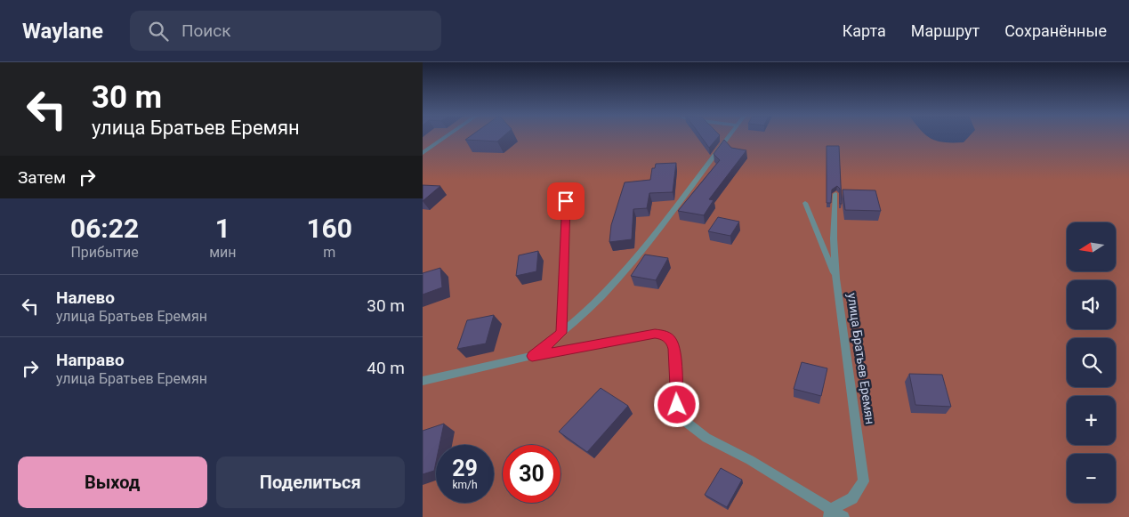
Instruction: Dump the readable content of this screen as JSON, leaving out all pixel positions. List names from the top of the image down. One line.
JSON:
{"streets":{"street":["улица Братьев Еремян"]},"north":"left","page":{"header":"Waylane","search":"Поиск","nav":["Карта","Маршрут","Сохранённые"],"turn":["30 m","улица Братьев Еремян"],"then":"Затем","eta":["06:22","Прибытие","1","мин","160","m"],"map_buttons":["+","−"],"list":[{"name":"Налево","note":"улица Братьев Еремян","value":"30 m"},{"name":"Направо","note":"улица Братьев Еремян","value":"40 m"}],"speed":"29 km/h","limit":"30","buttons":["Выход","Поделиться"]}}
